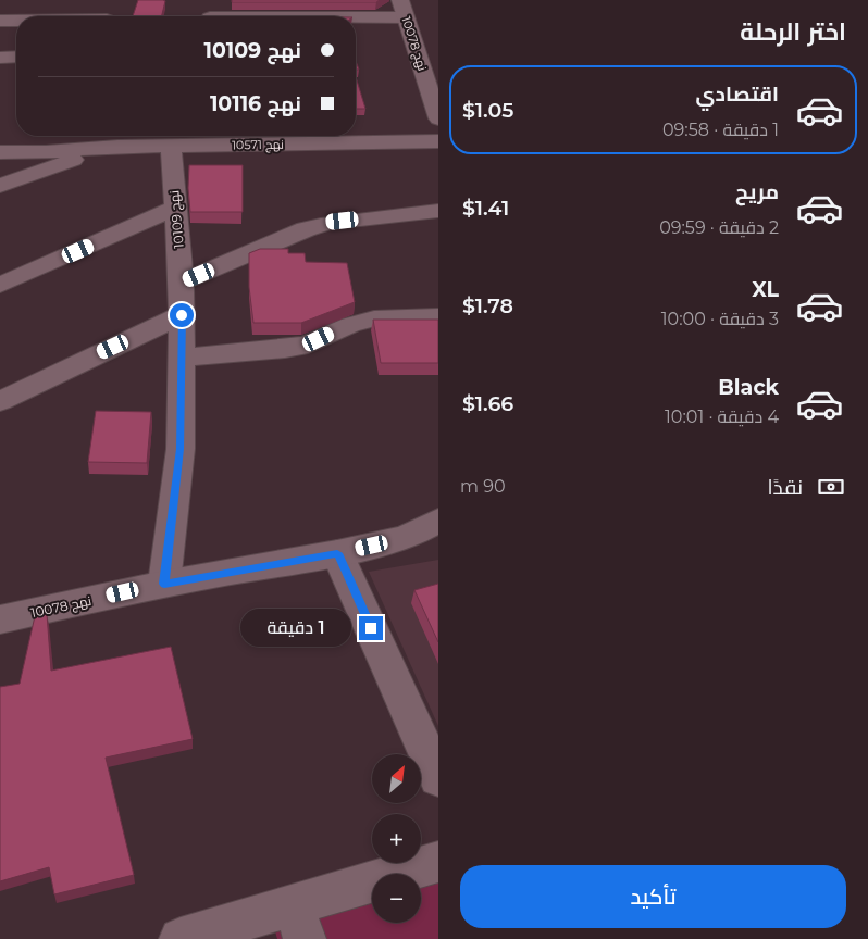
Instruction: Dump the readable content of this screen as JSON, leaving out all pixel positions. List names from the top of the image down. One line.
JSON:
{"streets":{"street":["نهج 10078","نهج 10571","نهج 10109"]},"crossings":[["نهج 10078","نهج 10109"],["نهج 10571","نهج 10109"]],"north":"top right","page":{"heading":"اختر الرحلة","banner":["نهج 10109","نهج 10116"],"list":[{"name":"اقتصادي","note":"1 دقيقة · 09:58","value":"$1.05"},{"name":"مريح","note":"2 دقيقة · 09:59","value":"$1.41"},{"name":"XL","note":"3 دقيقة · 10:00","value":"$1.78"},{"name":"Black","note":"4 دقيقة · 10:01","value":"$1.66"}],"pay":["نقدًا","90 m"],"bubble":"1 دقيقة","map_buttons":["+","−"],"buttons":"تأكيد"}}
